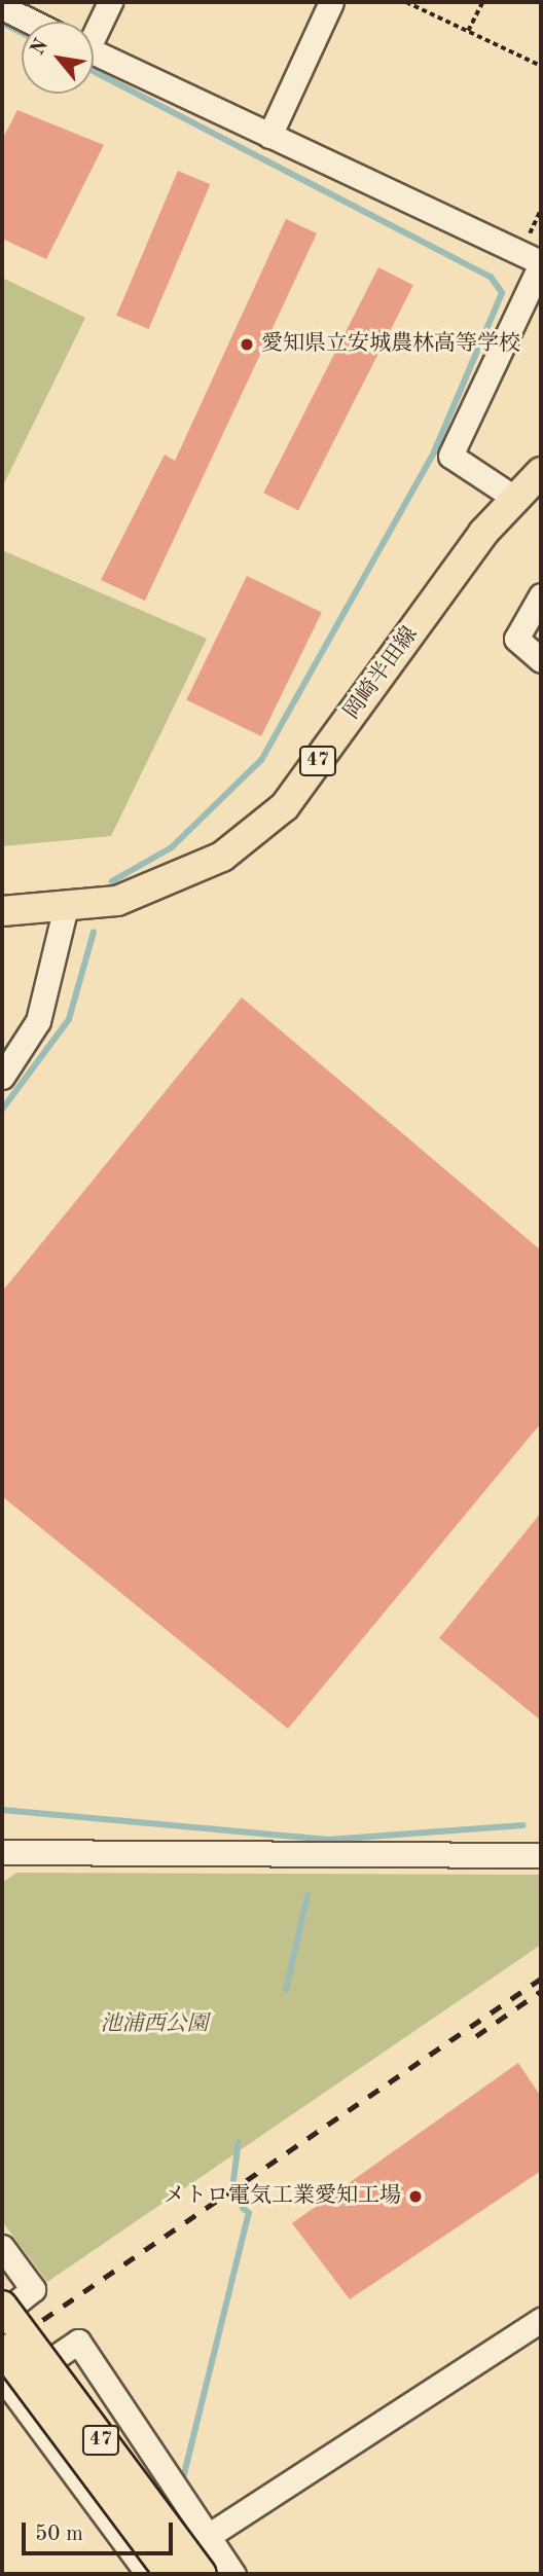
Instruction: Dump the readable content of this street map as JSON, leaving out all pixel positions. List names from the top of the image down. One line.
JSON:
{"streets":{"main road":["岡崎半田線","47"]},"parks":["池浦西公園"],"places":["愛知県立安城農林高等学校","メトロ電気工業愛知工場"],"scale_bar":"50 m","north":"top left"}
